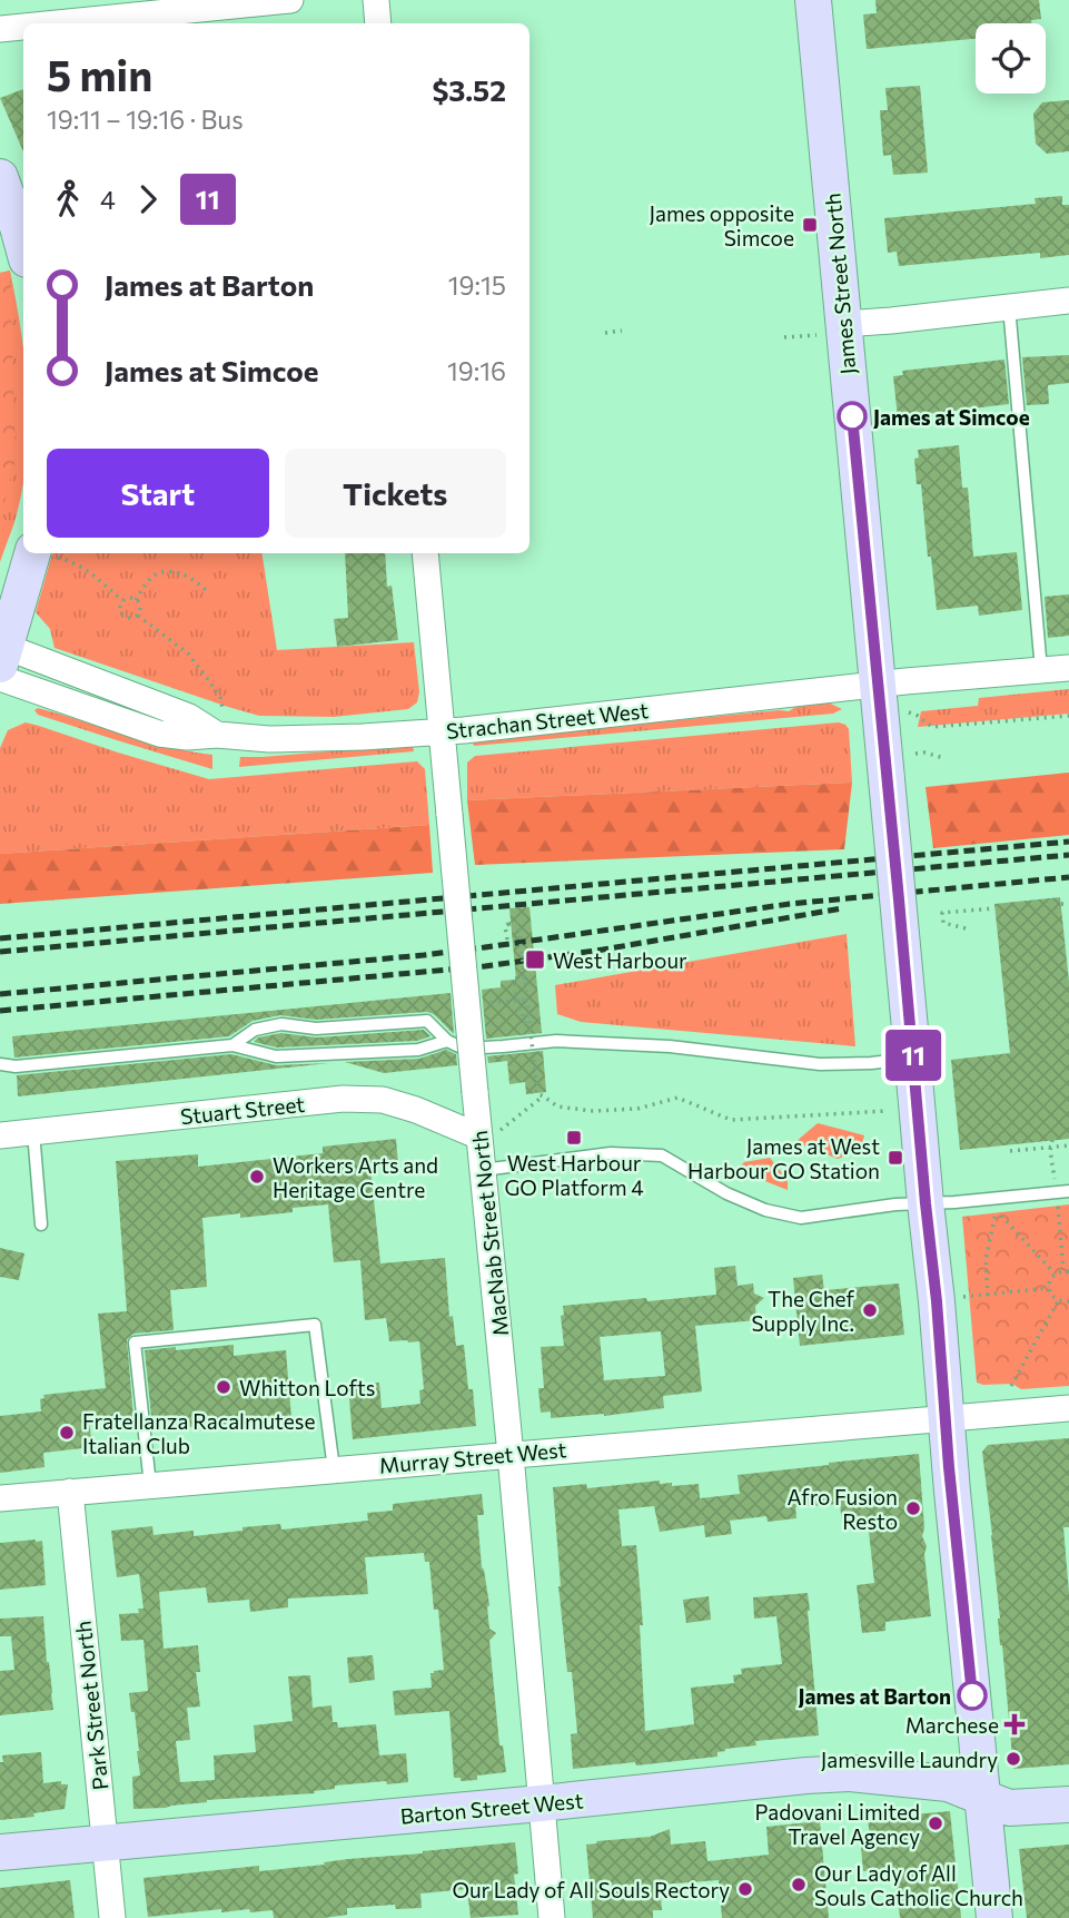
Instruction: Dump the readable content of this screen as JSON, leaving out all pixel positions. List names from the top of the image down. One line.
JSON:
{"streets":{"main road":["James Street North","Barton Street West"],"street":["Strachan Street West","Stuart Street","MacNab Street North","Murray Street West","Park Street North"]},"crossings":[["James Street North","Strachan Street West"],["James Street North","Murray Street West"],["James Street North","Barton Street West"],["Strachan Street West","MacNab Street North"],["Stuart Street","MacNab Street North"],["MacNab Street North","Murray Street West"],["MacNab Street North","Barton Street West"],["Murray Street West","Park Street North"],["Park Street North","Barton Street West"]],"places":{"transit":["James opposite Simcoe","West Harbour","West Harbour GO Platform 4","James at West Harbour GO Station"],"other":["James at Simcoe","Workers Arts and Heritage Centre","The Chef Supply Inc.","Whitton Lofts","Fratellanza Racalmutese Italian Club","Afro Fusion Resto","James at Barton","Jamesville Laundry","Padovani Limited Travel Agency","Our Lady of All Souls Catholic Church","Our Lady of All Souls Rectory"],"health":["Marchese"]},"lines":["bus line 11"],"page":{"on_map":"11","heading":["5 min","19:11 – 19:16 · Bus","$3.52"],"legs":["4","11"],"list":[{"name":"James at Barton","value":"19:15"},{"name":"James at Simcoe","value":"19:16"}],"buttons":["Start","Tickets"]}}
